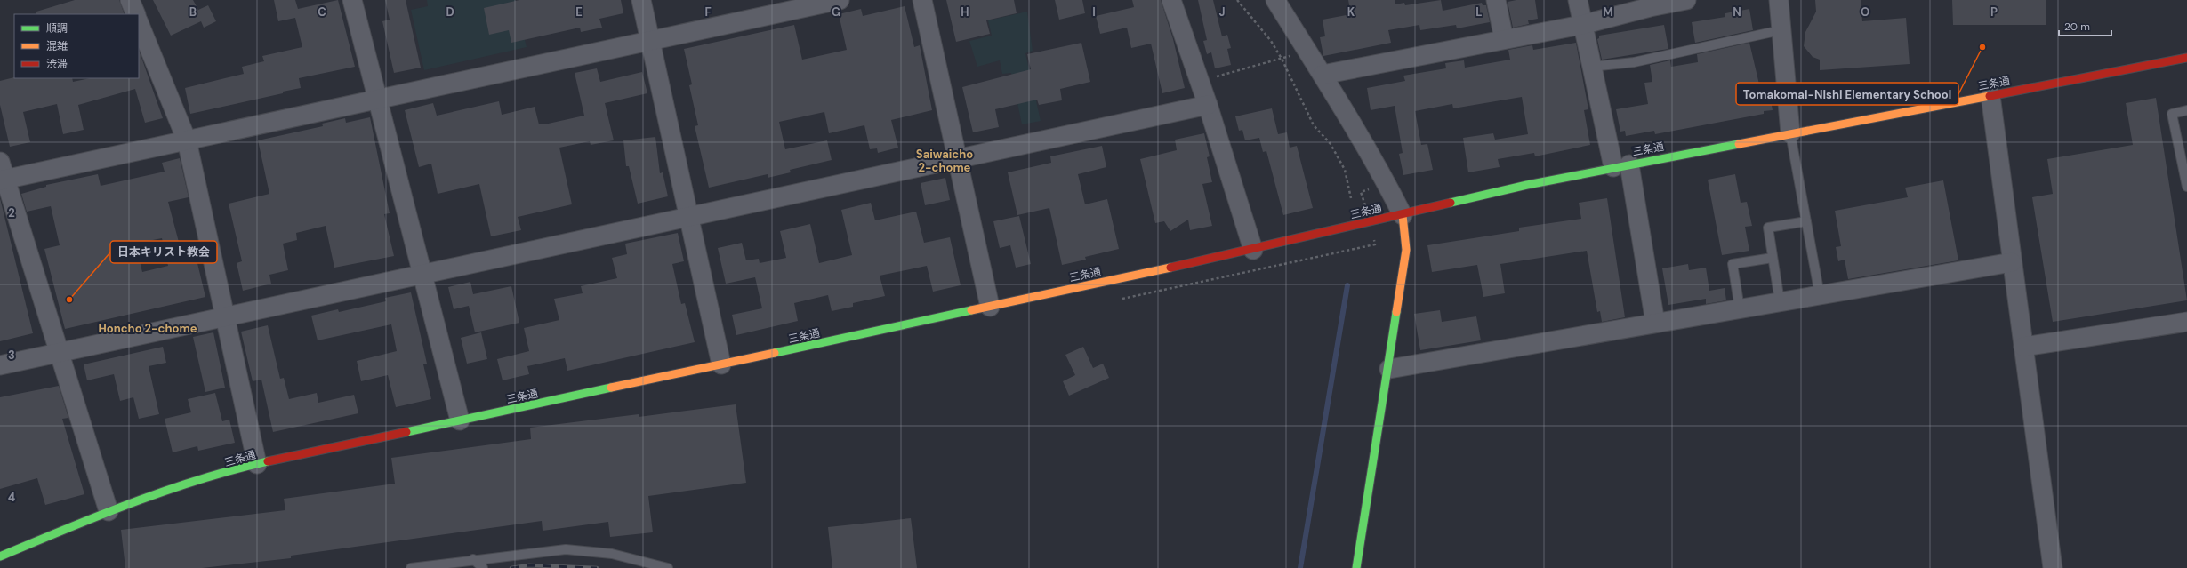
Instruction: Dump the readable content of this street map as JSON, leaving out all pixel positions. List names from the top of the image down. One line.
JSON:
{"streets":{"street":["三条通"]},"districts":["Saiwaicho 2-chome","Honcho 2-chome"],"places":["Tomakomai-Nishi Elementary School","日本キリスト教会"],"legend":["順調","混雑","渋滞"],"scale_bar":"20 m","grid":{"columns":["B","C","D","E","F","G","H","I","J","K","L","M","N","O","P"],"rows":["2","3","4"]}}
